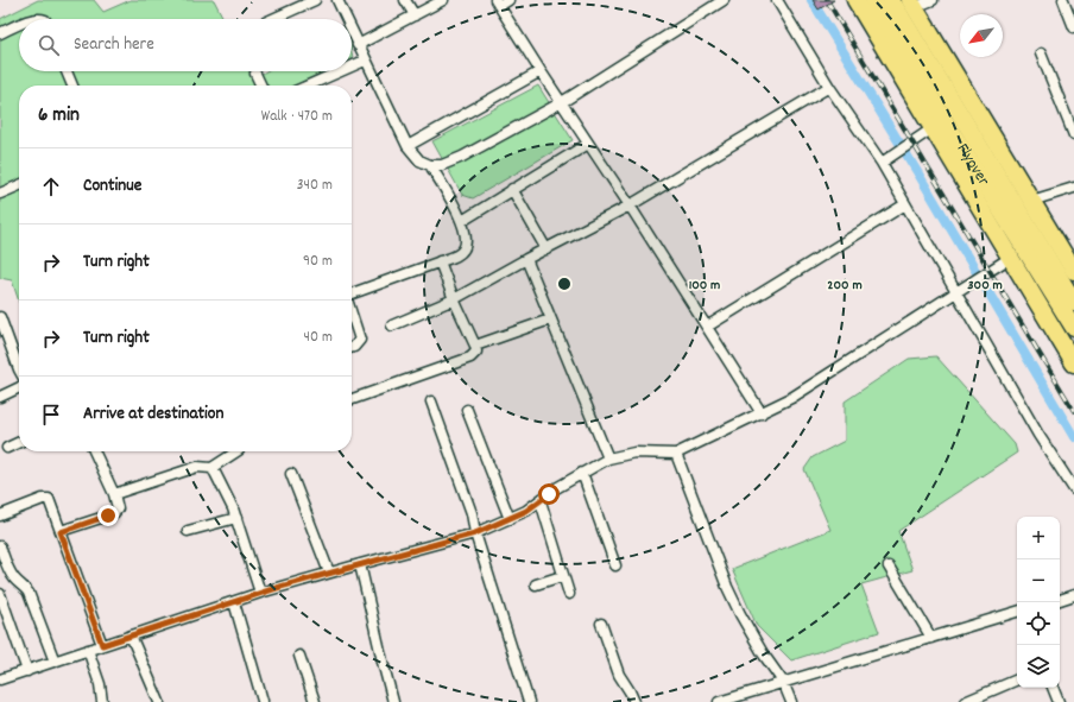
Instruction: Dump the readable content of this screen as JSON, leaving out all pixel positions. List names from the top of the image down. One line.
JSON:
{"streets":{"highway":["Flyover"]},"north":"bottom left","page":{"search":"Search here","heading":["6 min","Walk · 470 m"],"list":[["Continue","340 m"],["Turn right","90 m"],["Turn right","40 m"],"Arrive at destination"],"map_buttons":["+","−"]},"rings":["100 m","200 m","300 m"]}
